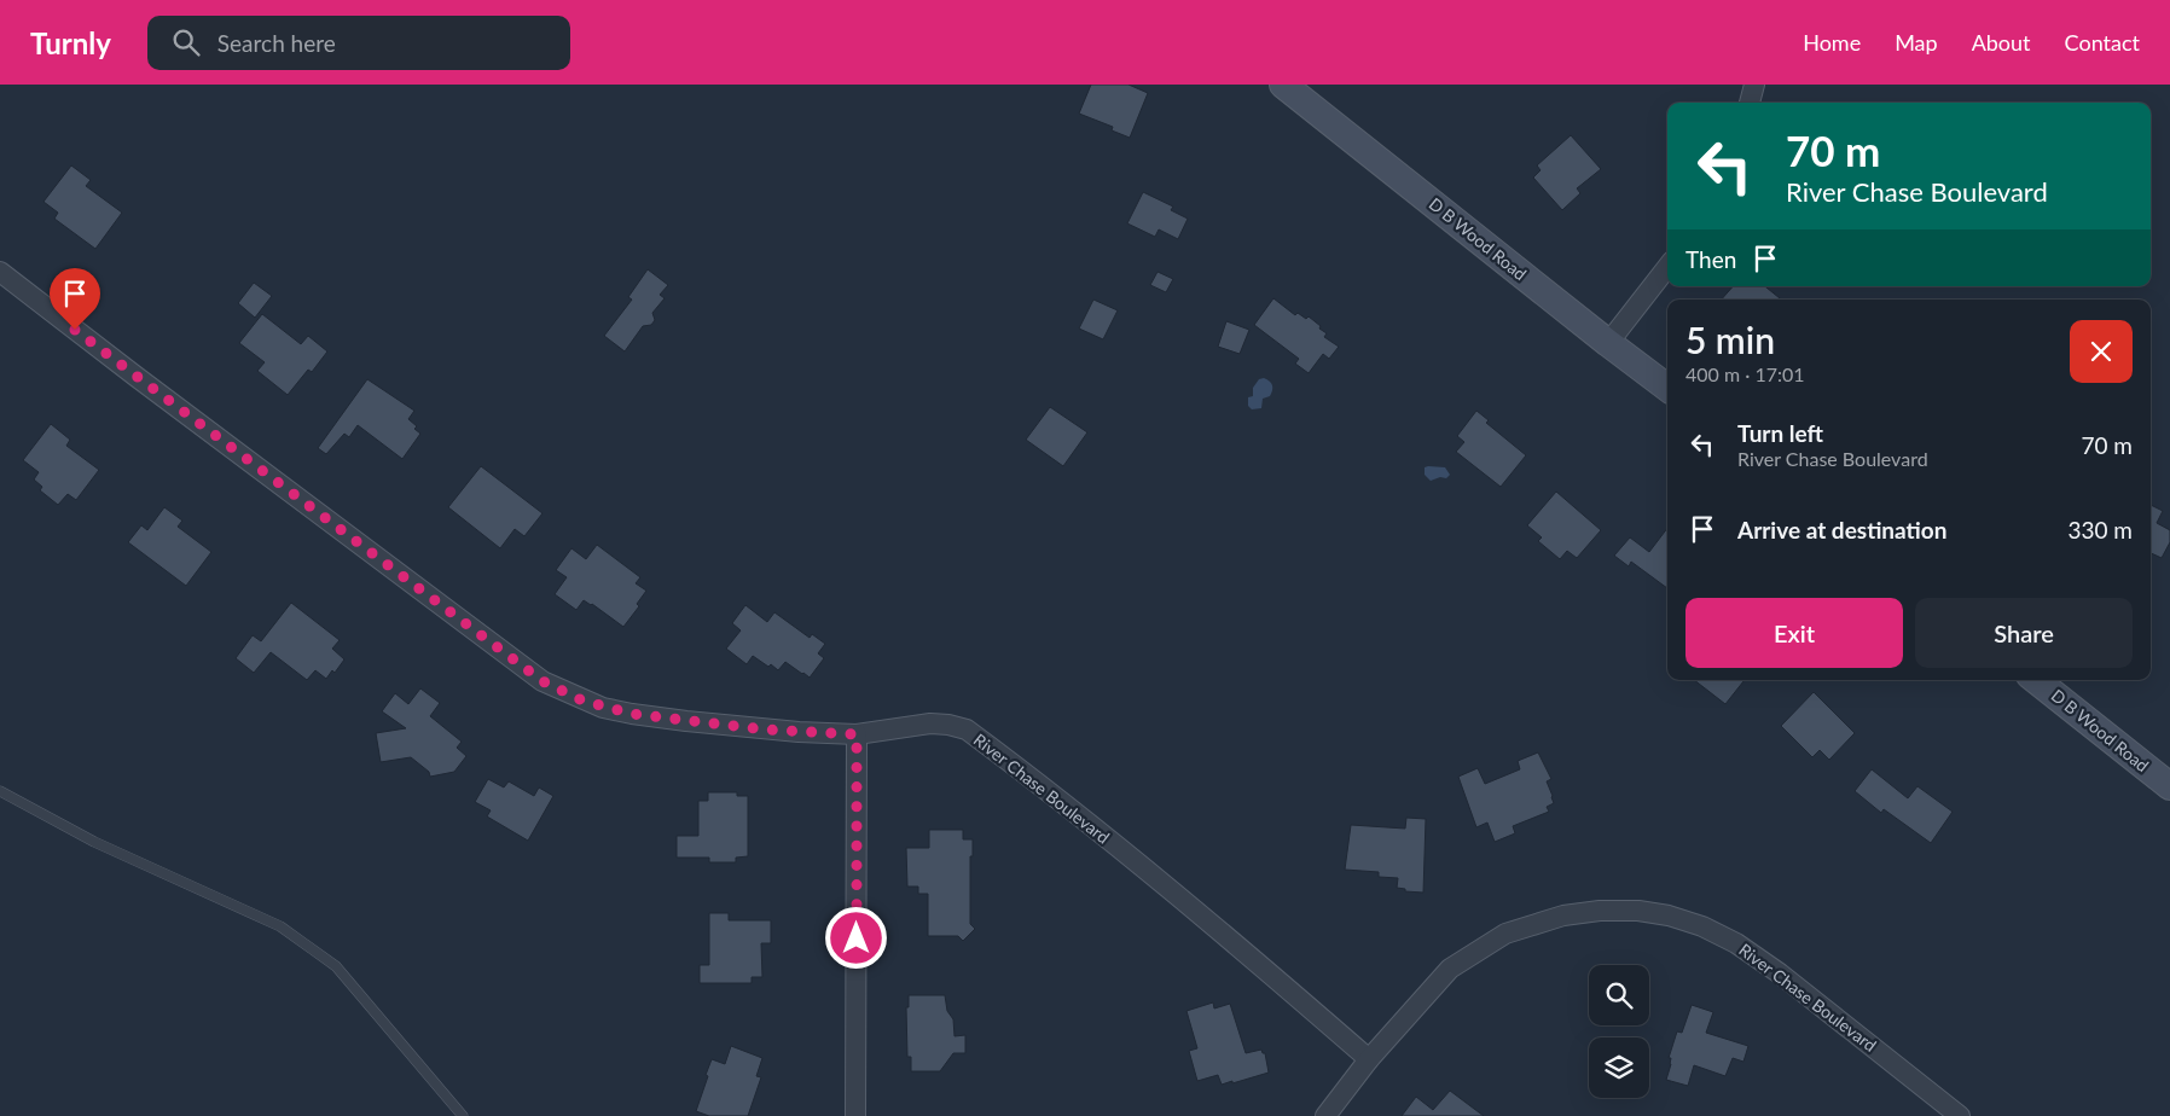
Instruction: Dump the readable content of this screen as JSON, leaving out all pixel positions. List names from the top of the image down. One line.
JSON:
{"streets":{"main road":["D B Wood Road"],"street":["River Chase Boulevard"]},"page":{"header":"Turnly","search":"Search here","nav":["Home","Map","About","Contact"],"turn":["70 m","River Chase Boulevard"],"then":"Then","heading":["5 min","400 m · 17:01"],"list":[{"name":"Turn left","note":"River Chase Boulevard","value":"70 m"},{"name":"Arrive at destination","value":"330 m"}],"buttons":["Exit","Share"]}}
